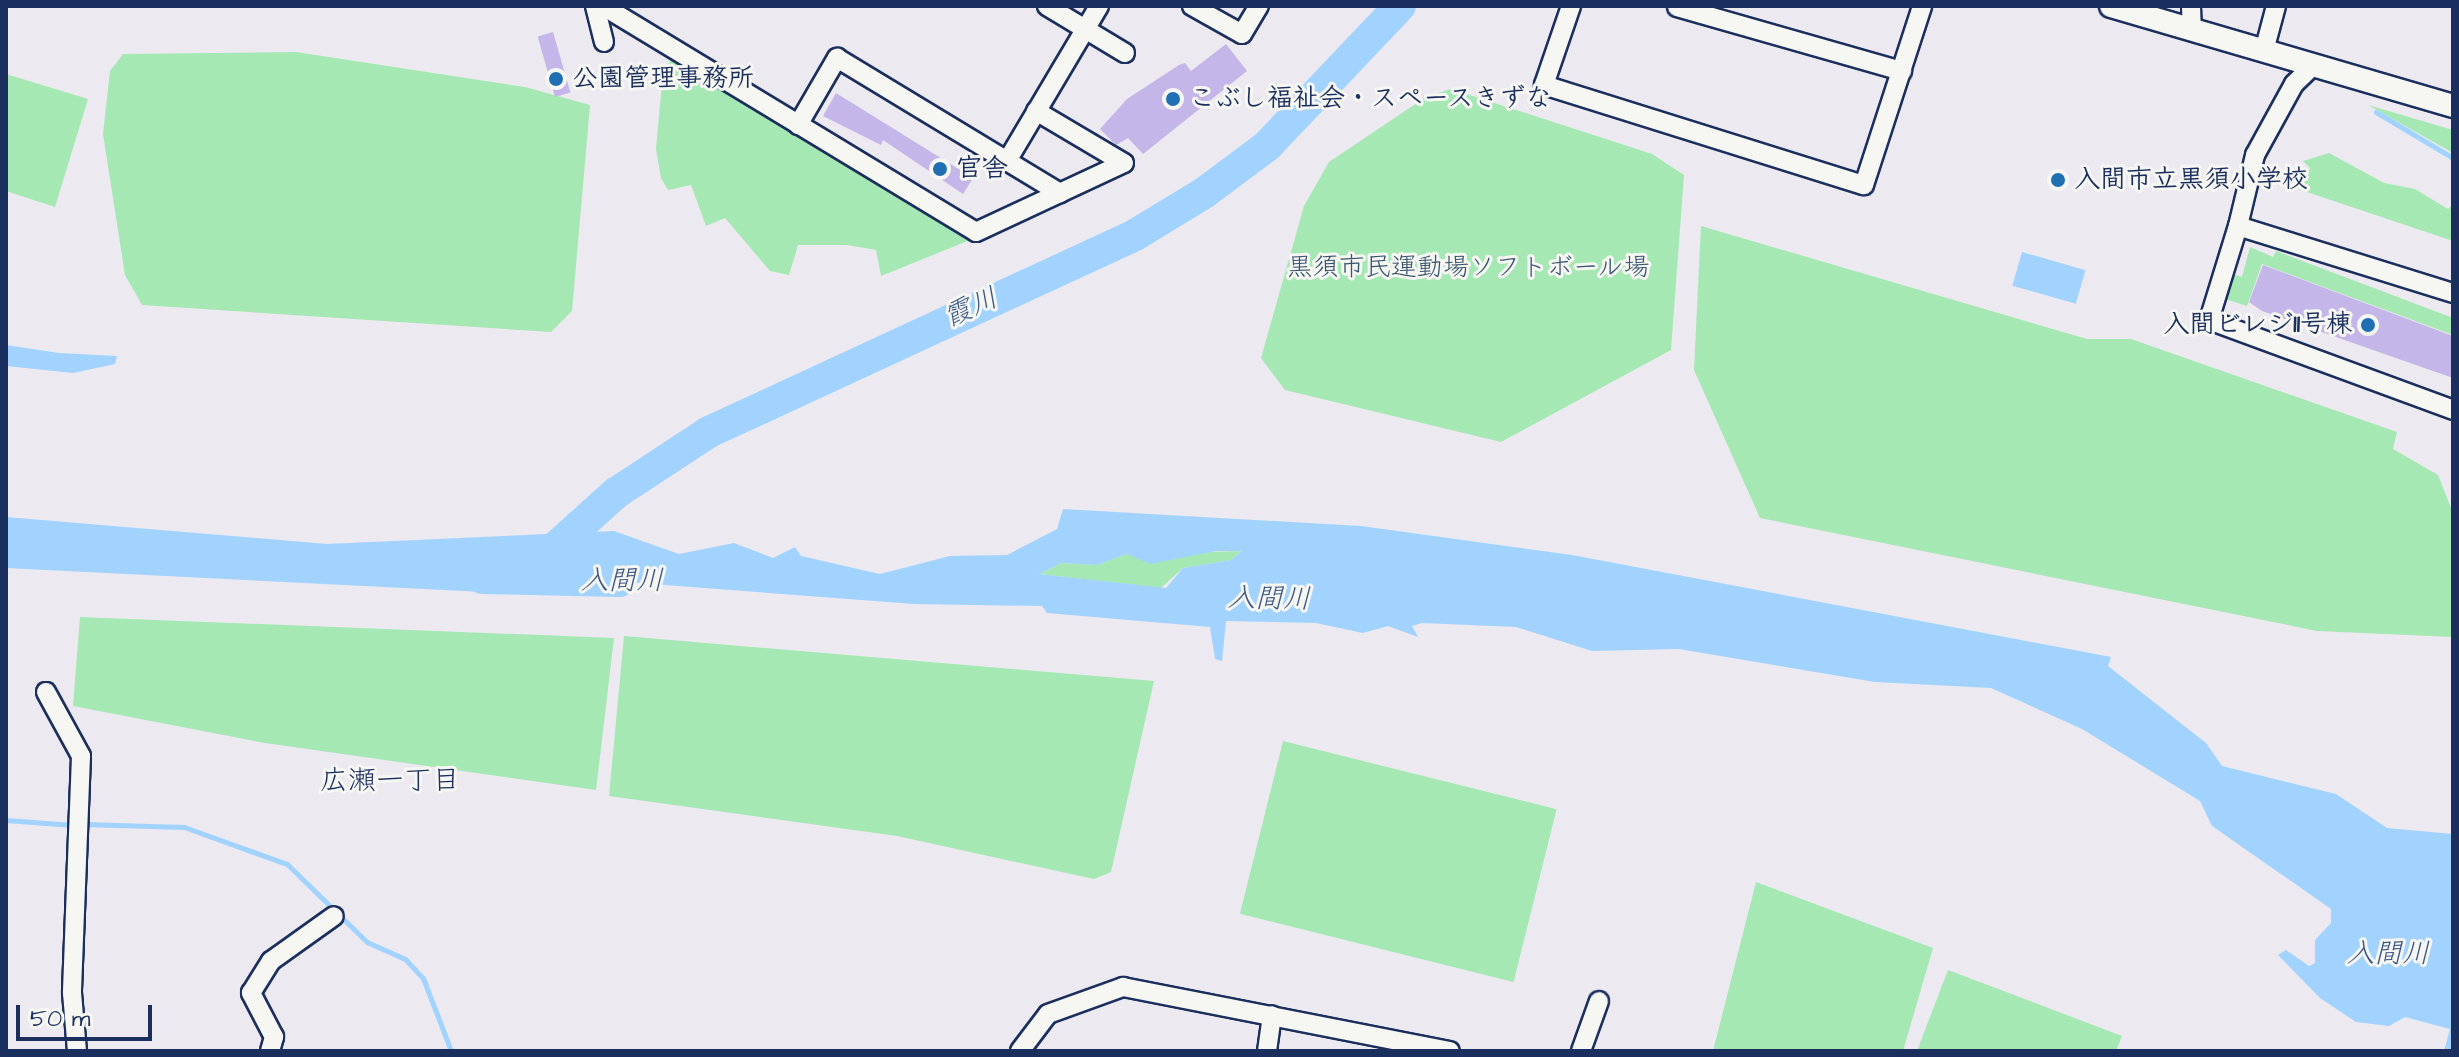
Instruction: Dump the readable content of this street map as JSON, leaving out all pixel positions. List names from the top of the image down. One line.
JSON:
{"districts":["広瀬一丁目"],"water":["霞川","入間川"],"parks":["黒須市民運動場ソフトボール場"],"places":["公園管理事務所","こぶし福祉会・スペースきずな","官舎","入間市立黒須小学校","入間ビレジ11号棟"],"scale_bar":"50 m"}
